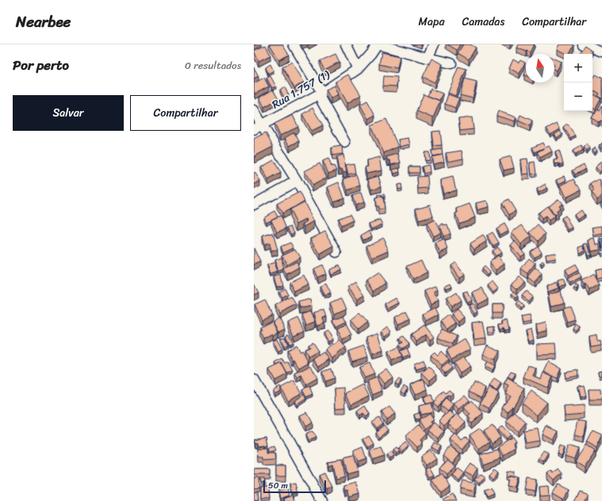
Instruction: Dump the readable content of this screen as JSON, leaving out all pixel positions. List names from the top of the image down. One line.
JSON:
{"streets":{"street":["Rua 1.757 (1)"]},"scale_bar":"50 m","north":"top","page":{"header":"Nearbee","nav":["Mapa","Camadas","Compartilhar"],"heading":["Por perto","0 resultados"],"map_buttons":["+","−"],"buttons":["Salvar","Compartilhar"],"scale":"50 m"}}
